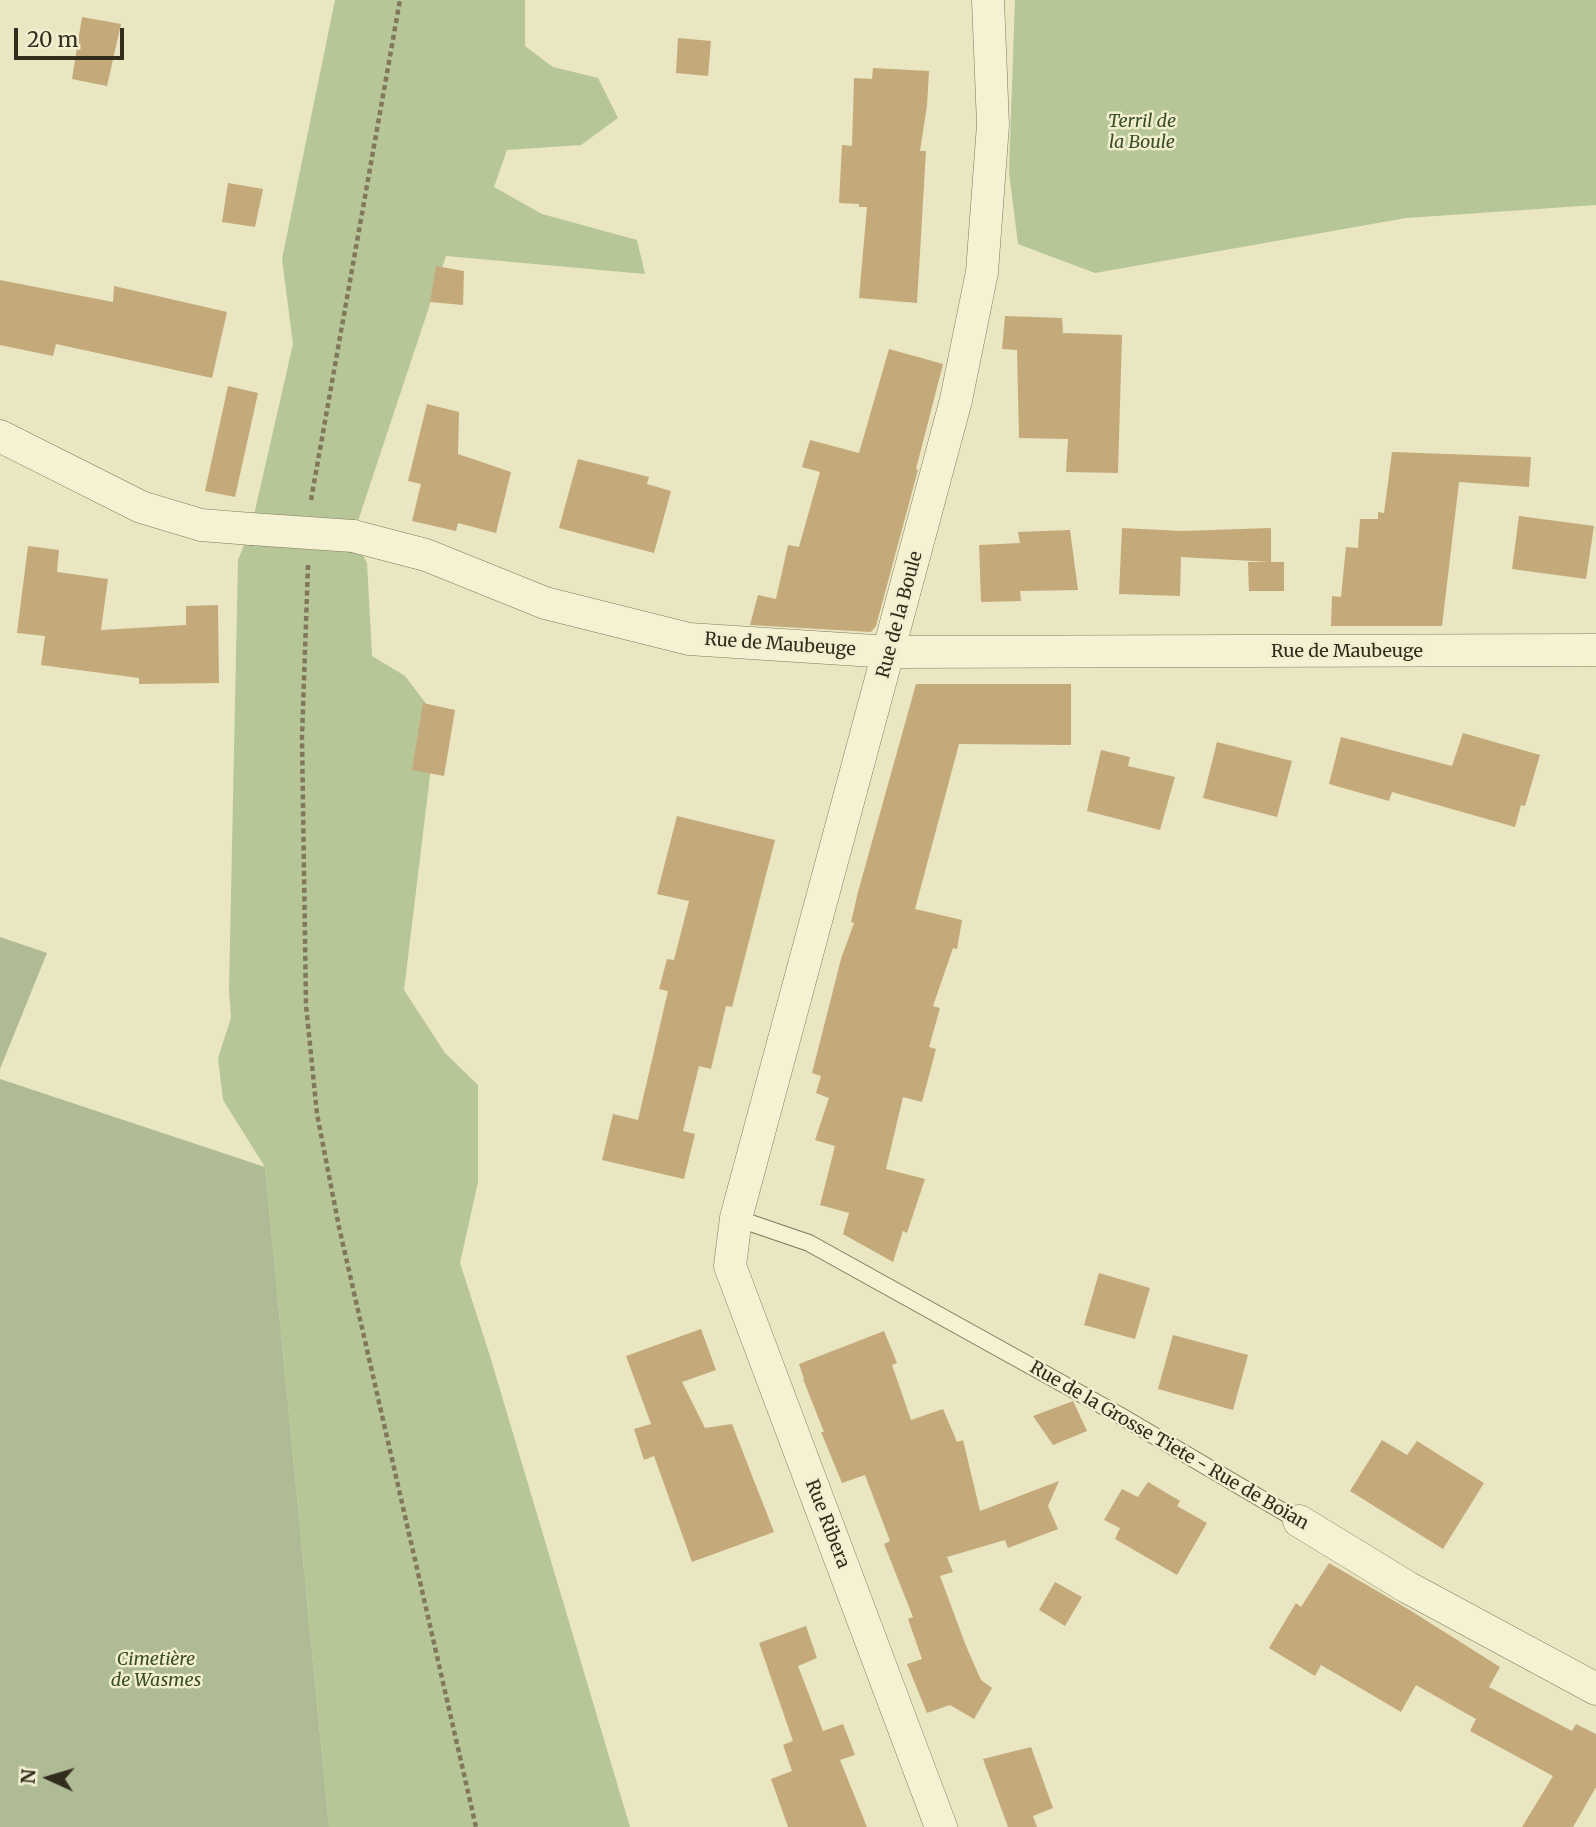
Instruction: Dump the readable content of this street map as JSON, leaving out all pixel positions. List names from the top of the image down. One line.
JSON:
{"streets":{"street":["Rue de la Boule","Rue de Maubeuge","Rue de la Grosse Tiete - Rue de Boïan","Rue Ribera"]},"crossings":[["Rue de la Boule","Rue de Maubeuge"],["Rue de la Boule","Rue de la Grosse Tiete - Rue de Boïan"],["Rue de la Boule","Rue Ribera"],["Rue de la Grosse Tiete - Rue de Boïan","Rue Ribera"]],"parks":["Terril de la Boule","Cimetière de Wasmes"],"scale_bar":"20 m","north":"left"}
